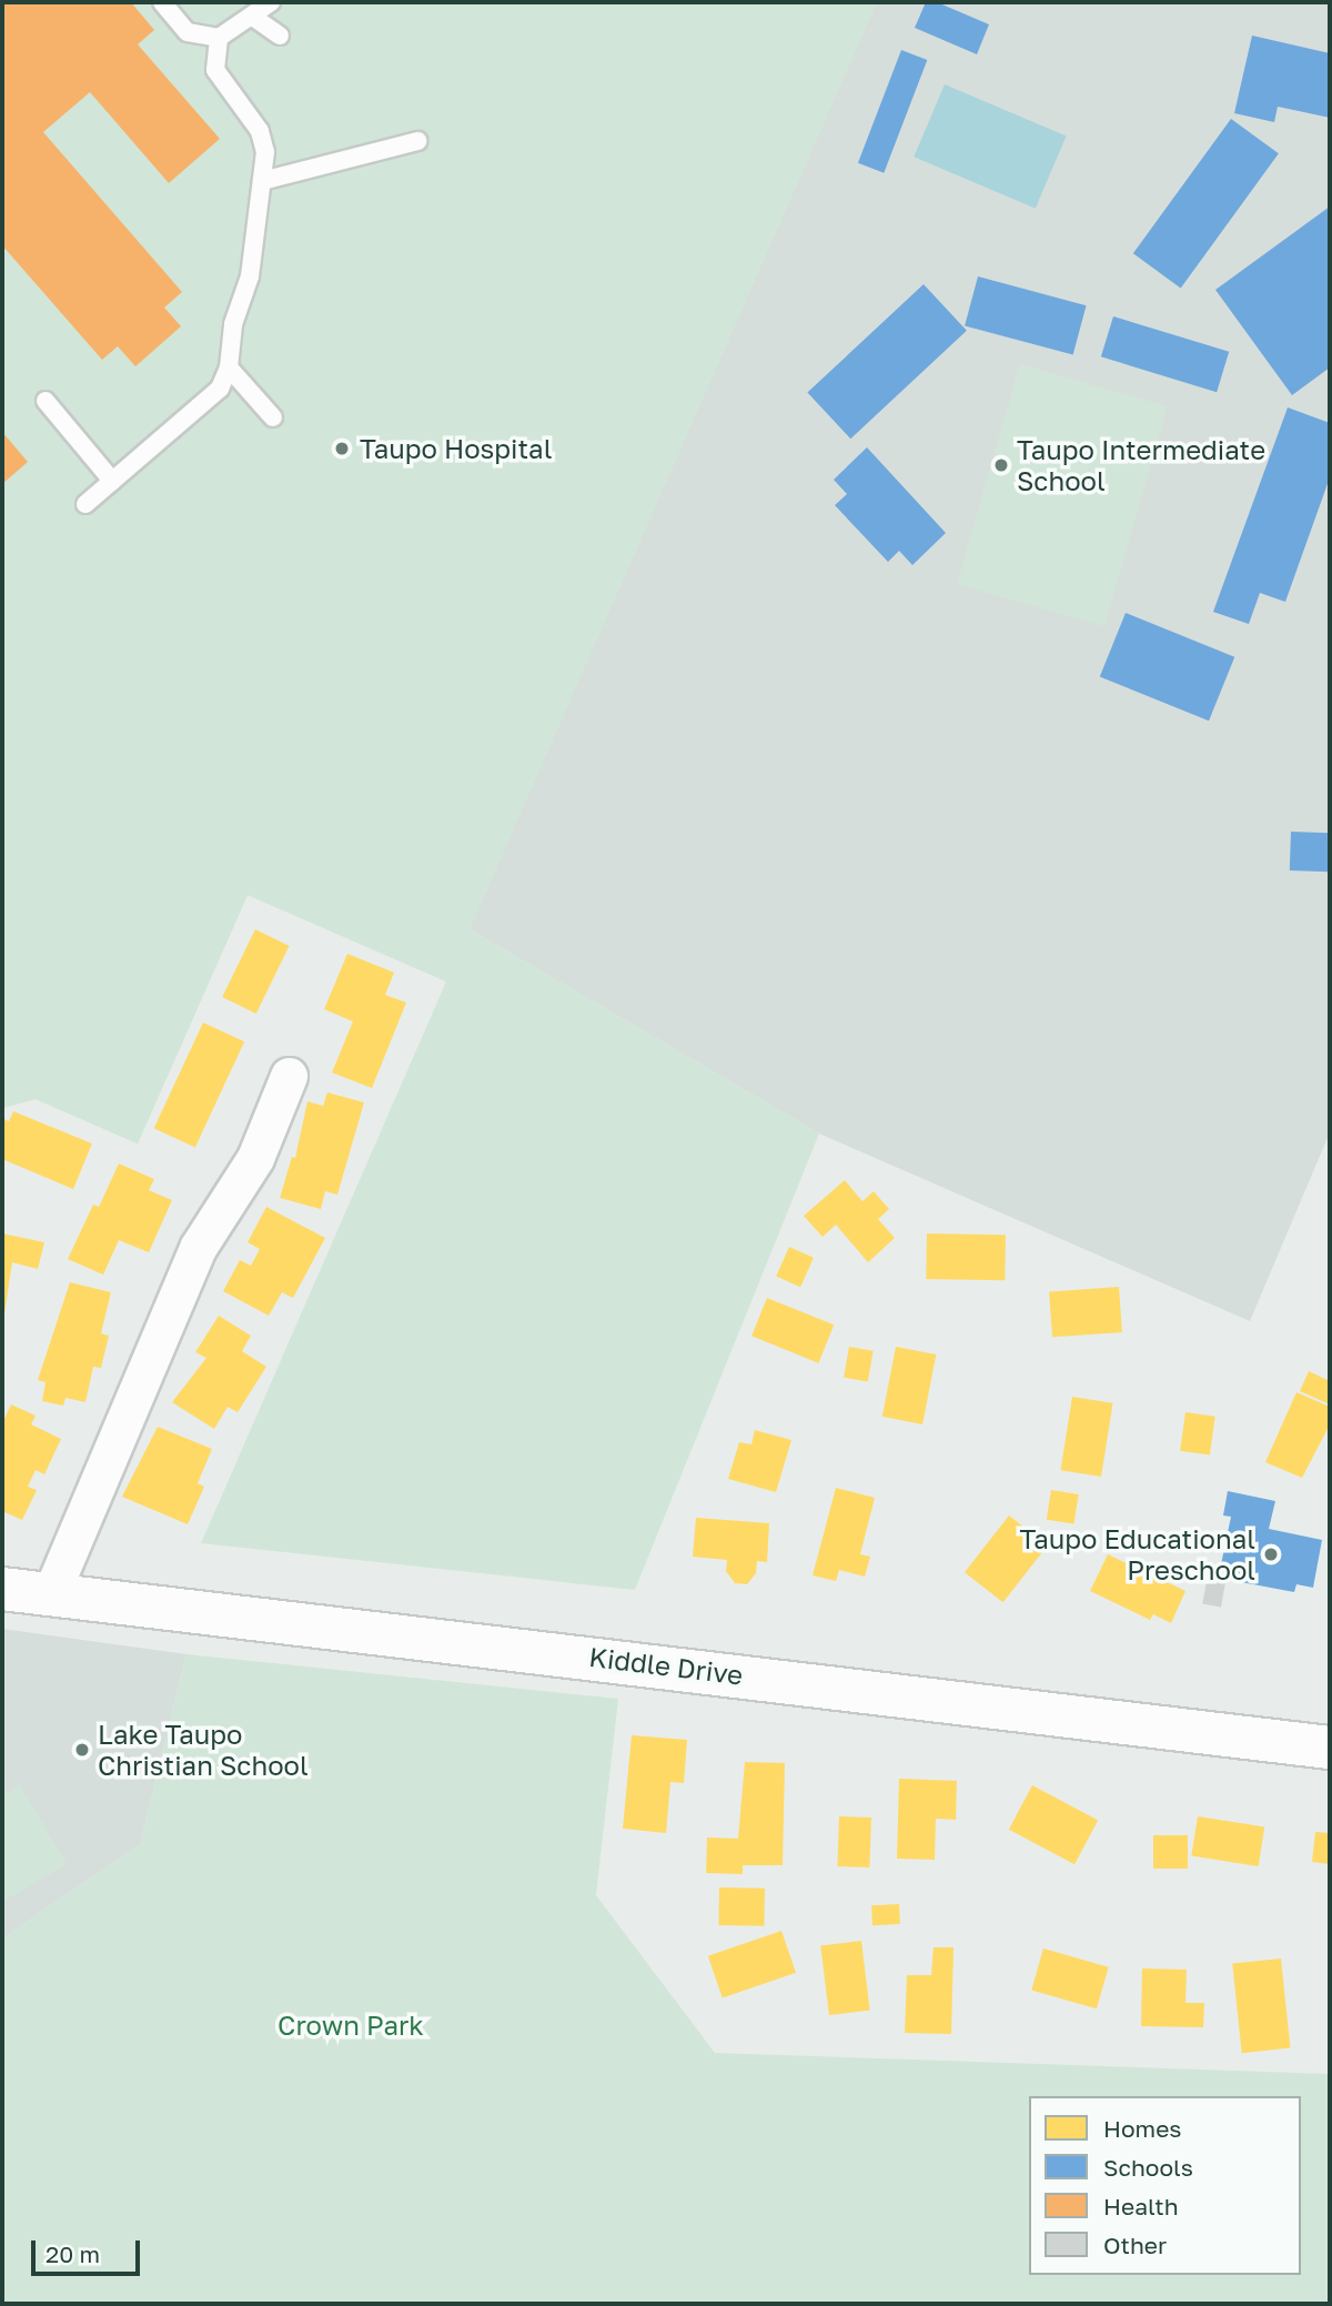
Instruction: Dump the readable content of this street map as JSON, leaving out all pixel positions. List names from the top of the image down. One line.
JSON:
{"streets":{"street":["Kiddle Drive"]},"parks":["Crown Park"],"places":["Taupo Hospital","Taupo Intermediate School","Taupo Educational Preschool","Lake Taupo Christian School"],"legend":["Homes","Schools","Health","Other"],"scale_bar":"20 m"}
